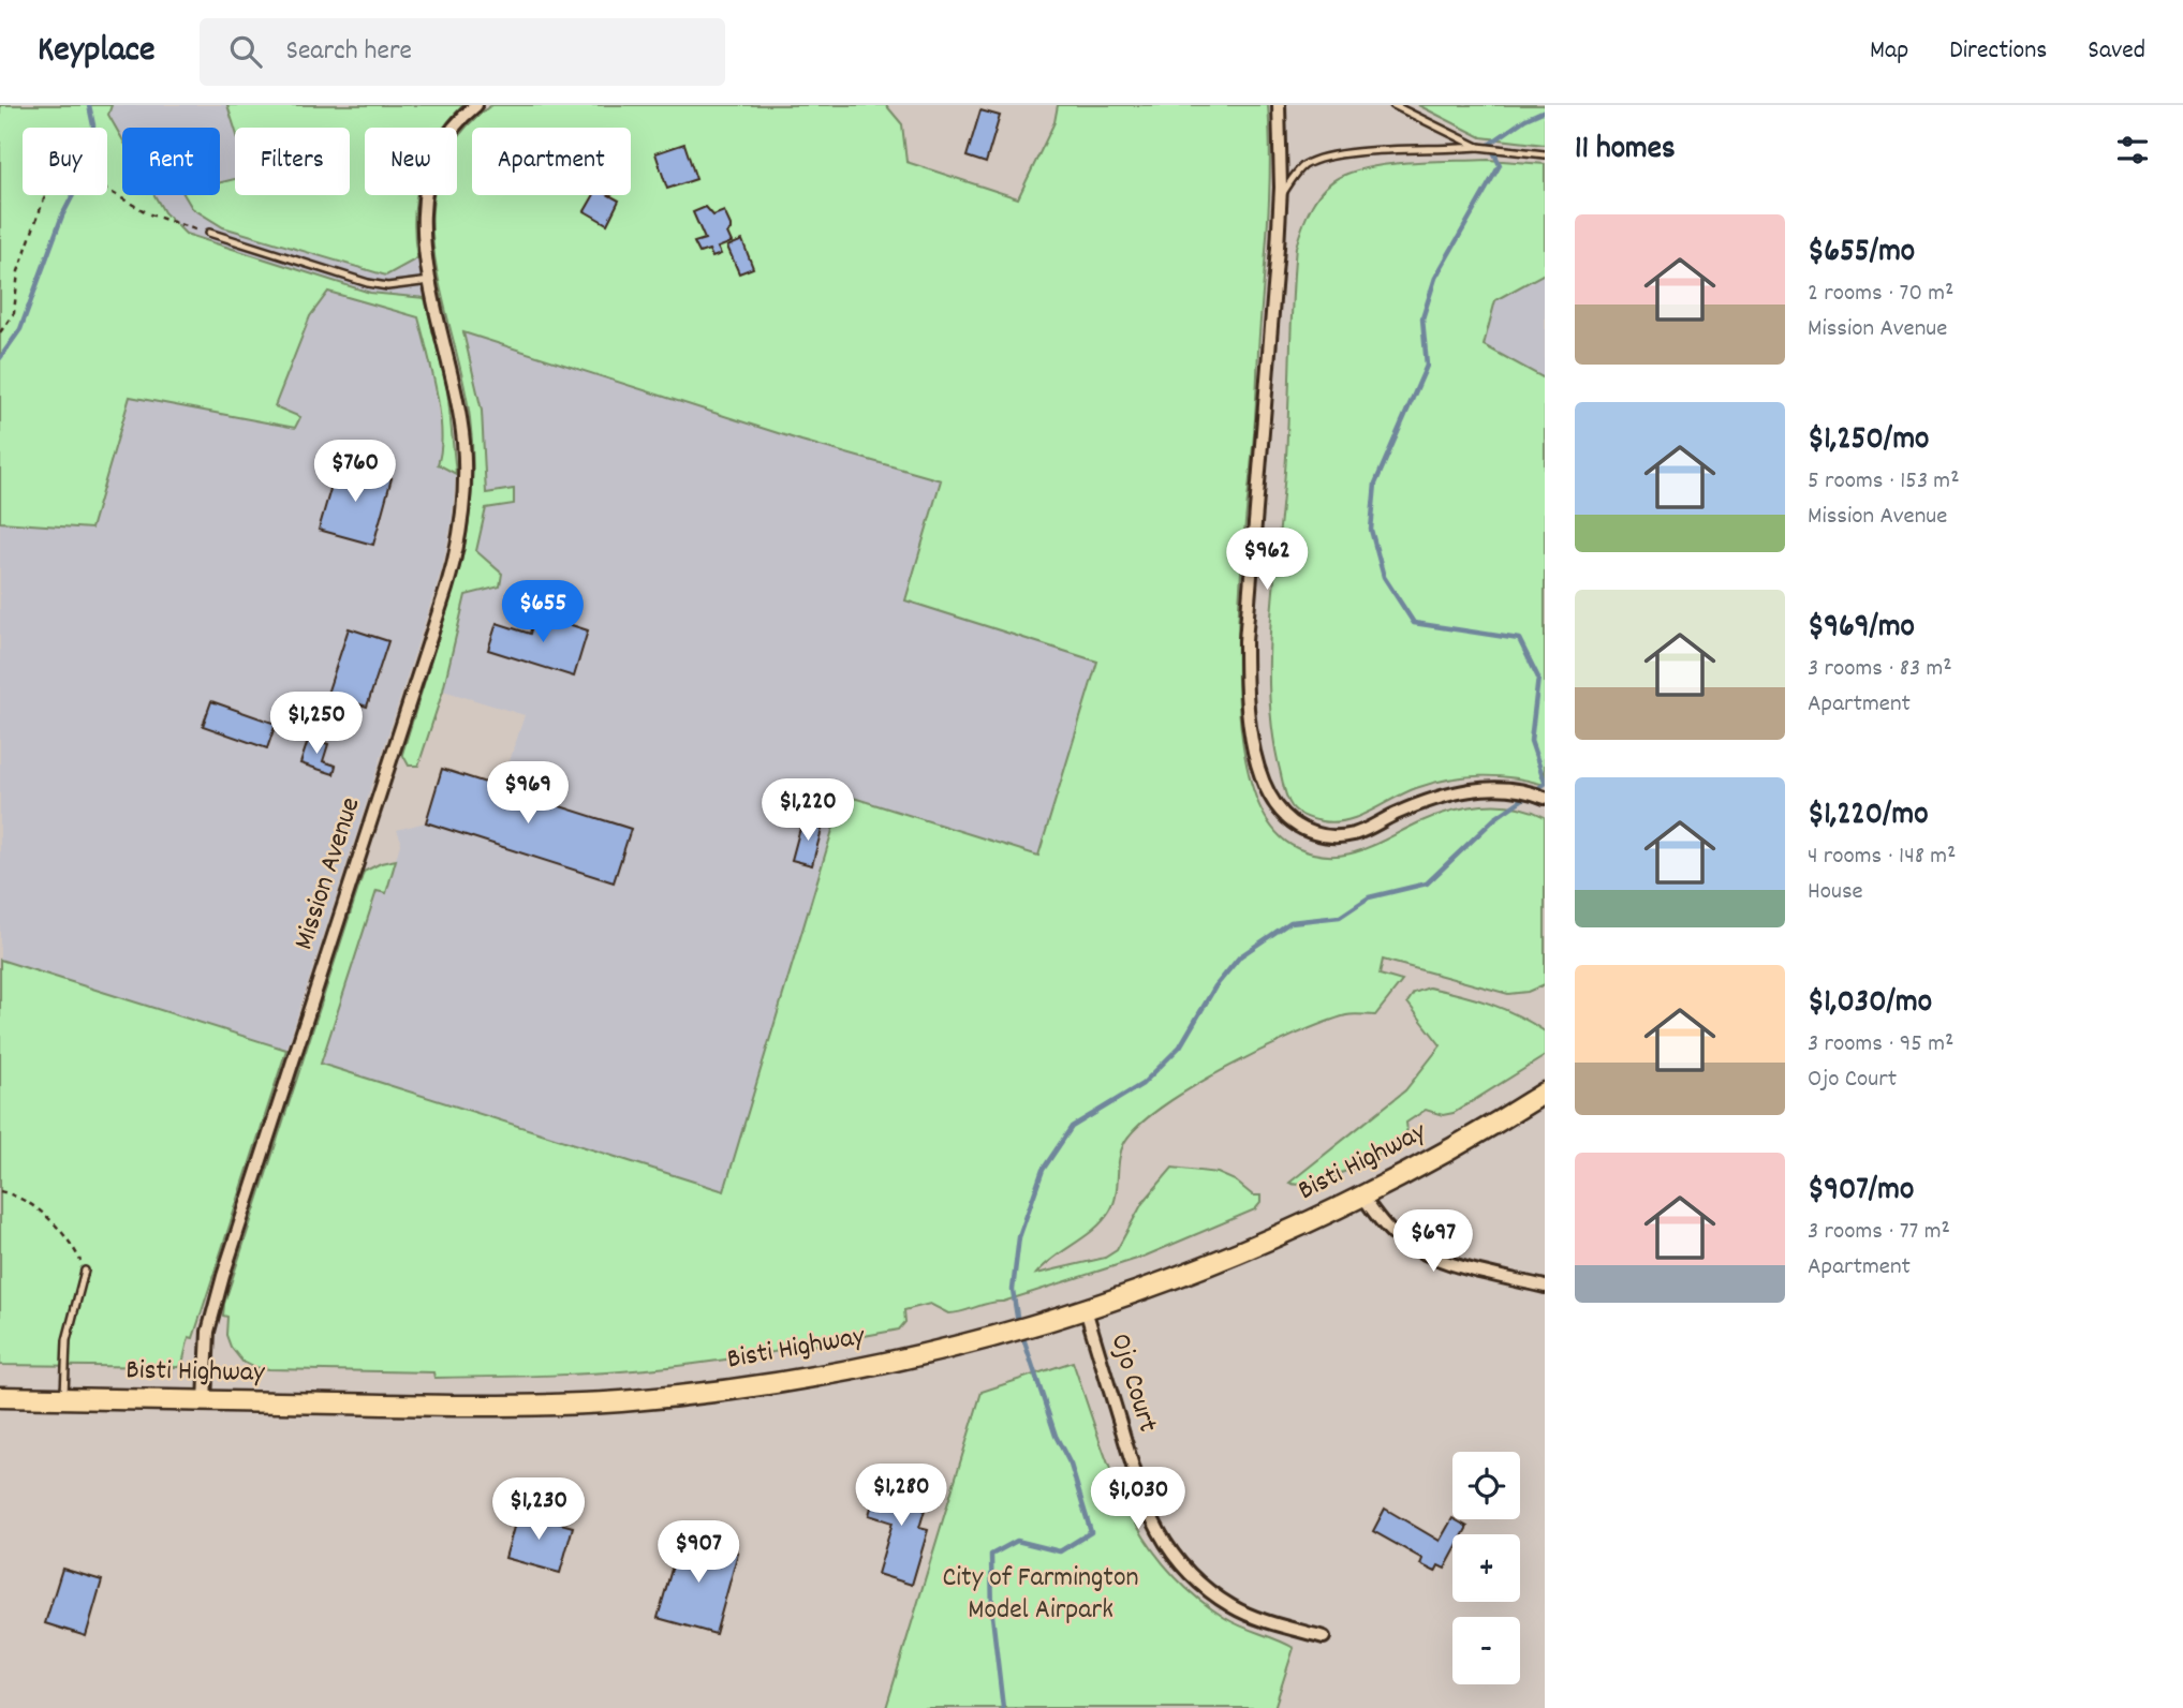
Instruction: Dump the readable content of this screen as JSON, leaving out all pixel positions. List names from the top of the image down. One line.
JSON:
{"streets":{"main road":["Bisti Highway"],"street":["Mission Avenue","Ojo Court"]},"crossings":[["Mission Avenue","Bisti Highway"],["Bisti Highway","Ojo Court"]],"parks":["City of Farmington Model Airpark"],"page":{"header":"Keyplace","search":"Search here","nav":["Map","Directions","Saved"],"heading":"11 homes","chip":["Buy","Rent","Filters","New","Apartment"],"list":[{"name":"$655/mo","note":"2 rooms · 70 m² · Mission Avenue"},{"name":"$1,250/mo","note":"5 rooms · 153 m² · Mission Avenue"},{"name":"$969/mo","note":"3 rooms · 83 m² · Apartment"},{"name":"$1,220/mo","note":"4 rooms · 148 m² · House"},{"name":"$1,030/mo","note":"3 rooms · 95 m² · Ojo Court"},{"name":"$907/mo","note":"3 rooms · 77 m² · Apartment"}],"price":["$760","$962","$655","$1,250","$969","$1,220","$697","$1,280","$1,030","$1,230","$907"],"map_buttons":["+","−"]}}
